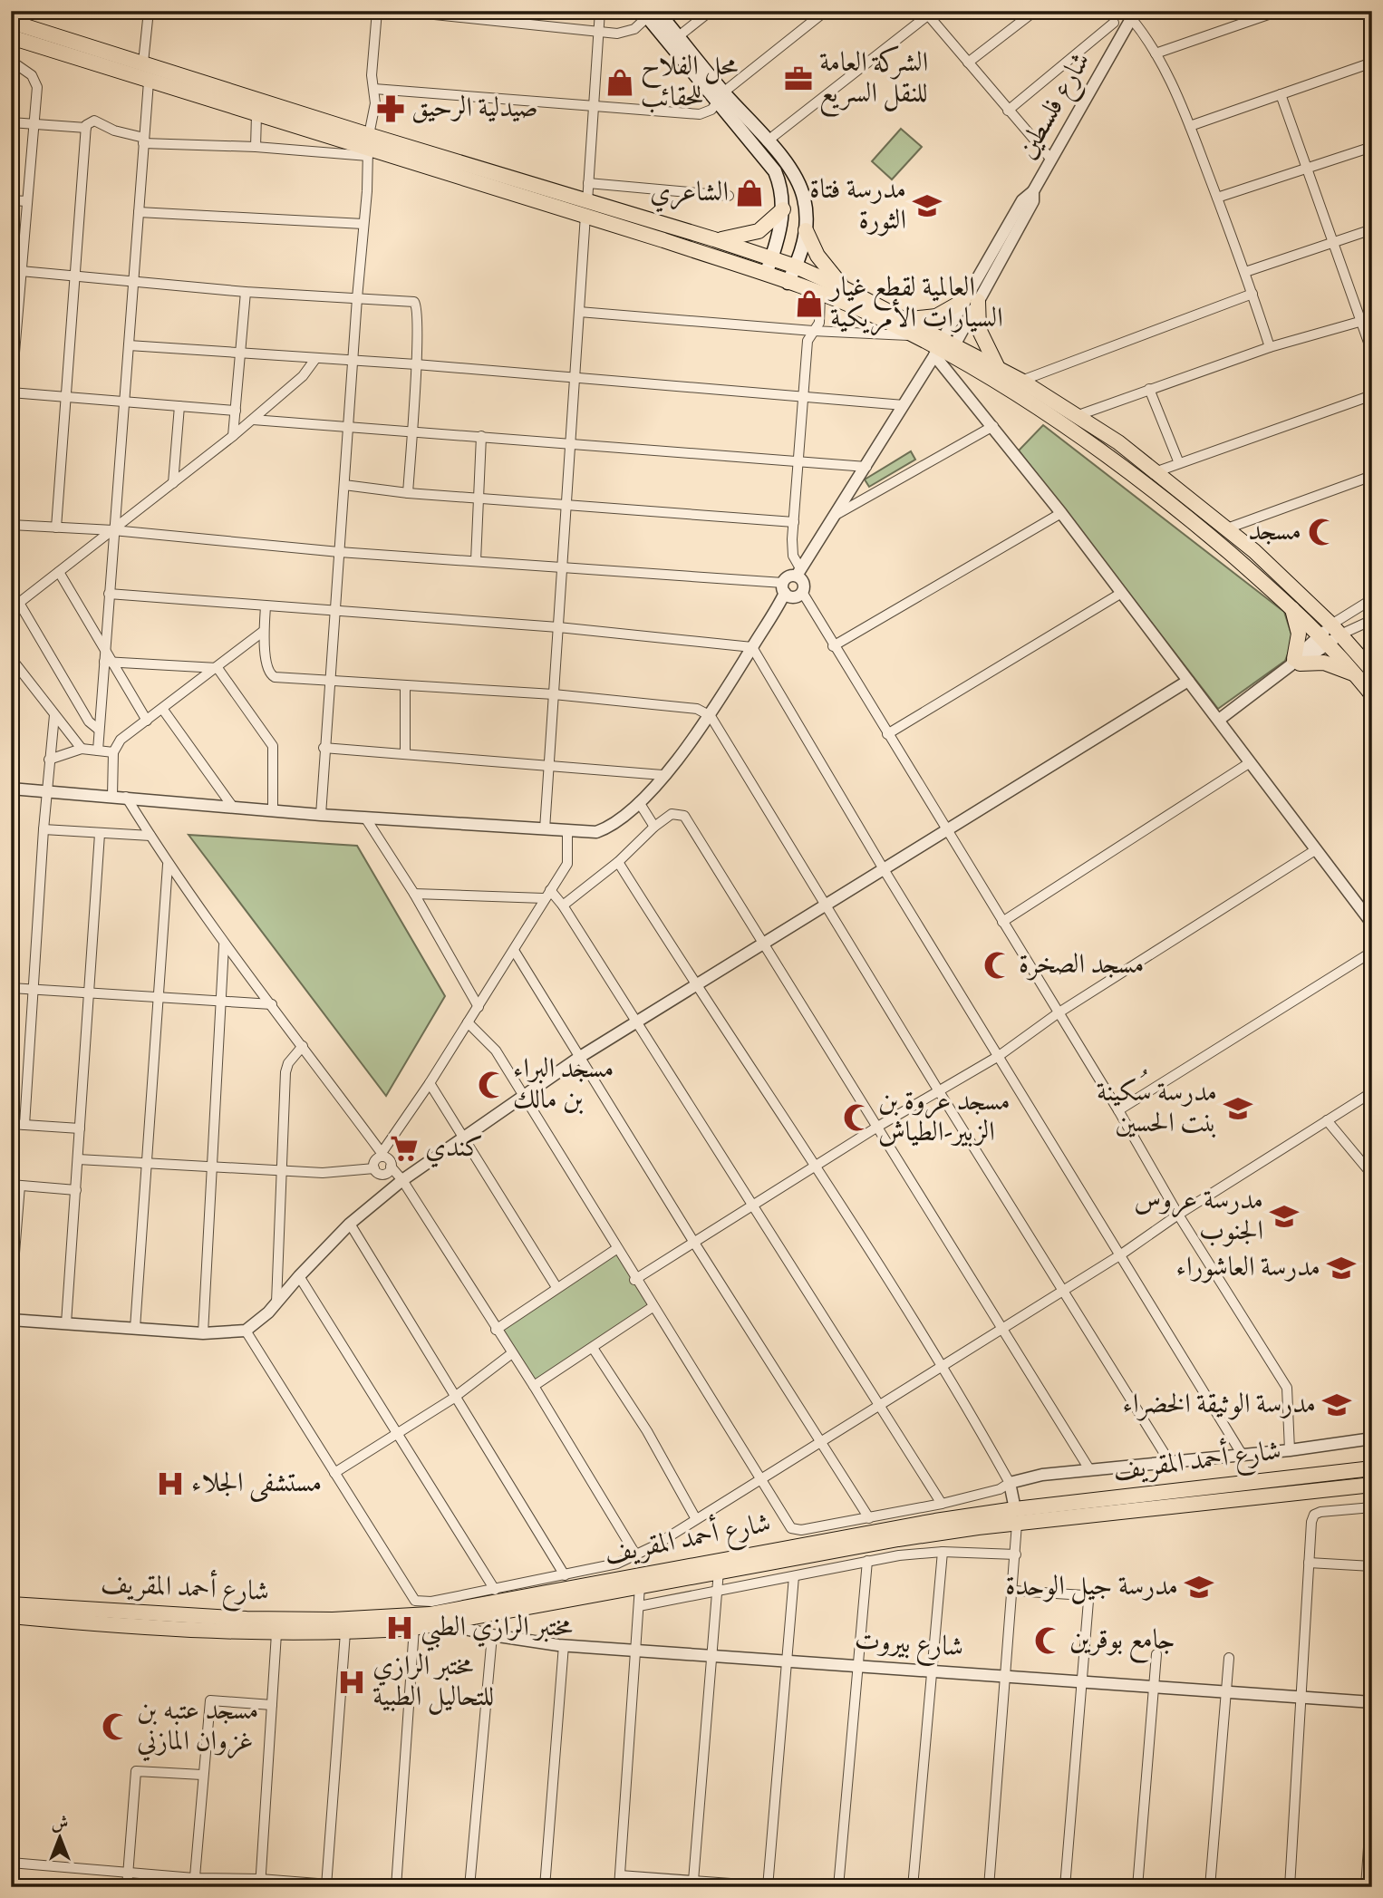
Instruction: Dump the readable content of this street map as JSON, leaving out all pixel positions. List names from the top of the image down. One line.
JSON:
{"streets":{"main road":["شارع أحمد المقريف"],"street":["شارع فلسطين","شارع بيروت"]},"crossings":[["شارع أحمد المقريف","شارع بيروت"]],"places":{"office":["الشركة العامة للنقل السريع"],"shop":["محل الفلاح للحقائب","الشاعري","العالمية لقطع غيار السيارات الأمريكية"],"pharmacy":["صيدلية الرحيق"],"school or university":["مدرسة فتاة الثورة","مدرسة سُكينة بنت الحسين","مدرسة عروس الجنوب","مدرسة العاشوراء","مدرسة الوثيقة الخضراء","مدرسة جيل الوحدة"],"mosque":["مسجد","مسجد الصخرة","مسجد البراء بن مالك","مسجد عروة بن الزبير-الطياش","جامع بوقرين","مسجد عتبه بن غزوان المازني"],"supermarket":["كندي"],"hospital":["مستشفى الجلاء","مختبر الرازي الطبي","مختبر الرازي للتحاليل الطبية"]},"north":"top"}
